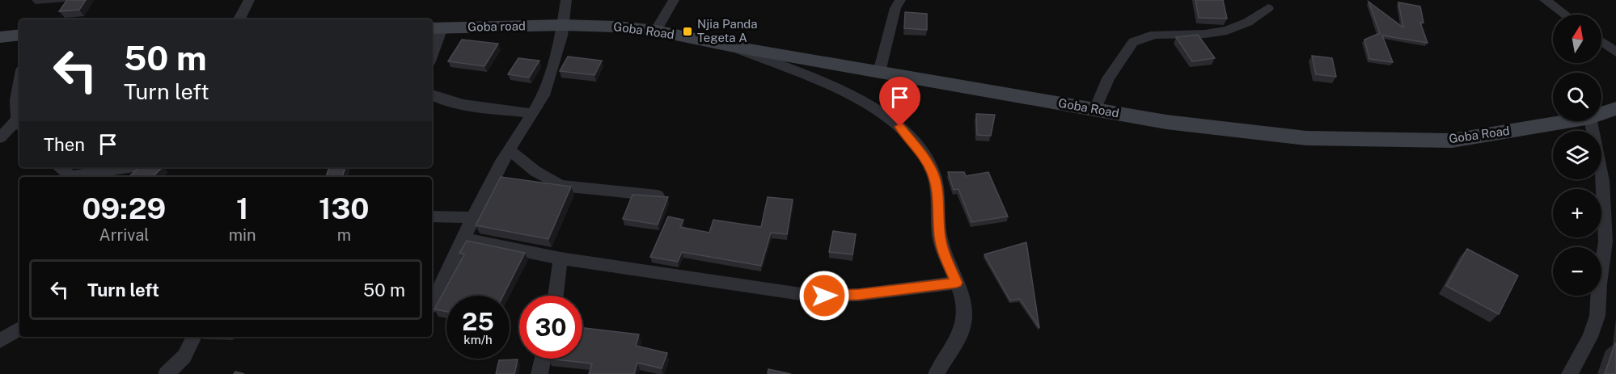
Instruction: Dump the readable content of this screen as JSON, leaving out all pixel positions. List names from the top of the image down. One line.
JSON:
{"streets":{"main road":["Goba road","Goba Road"]},"crossings":[["Goba road","Goba Road"]],"places":{"transit":["Njia Panda Tegeta A"]},"north":"top","page":{"map_buttons":["+","−"],"turn":["50 m","Turn left"],"then":"Then","eta":["09:29","Arrival","1","min","130","m"],"list":[{"name":"Turn left","value":"50 m"}],"speed":"25 km/h","limit":"30"}}
